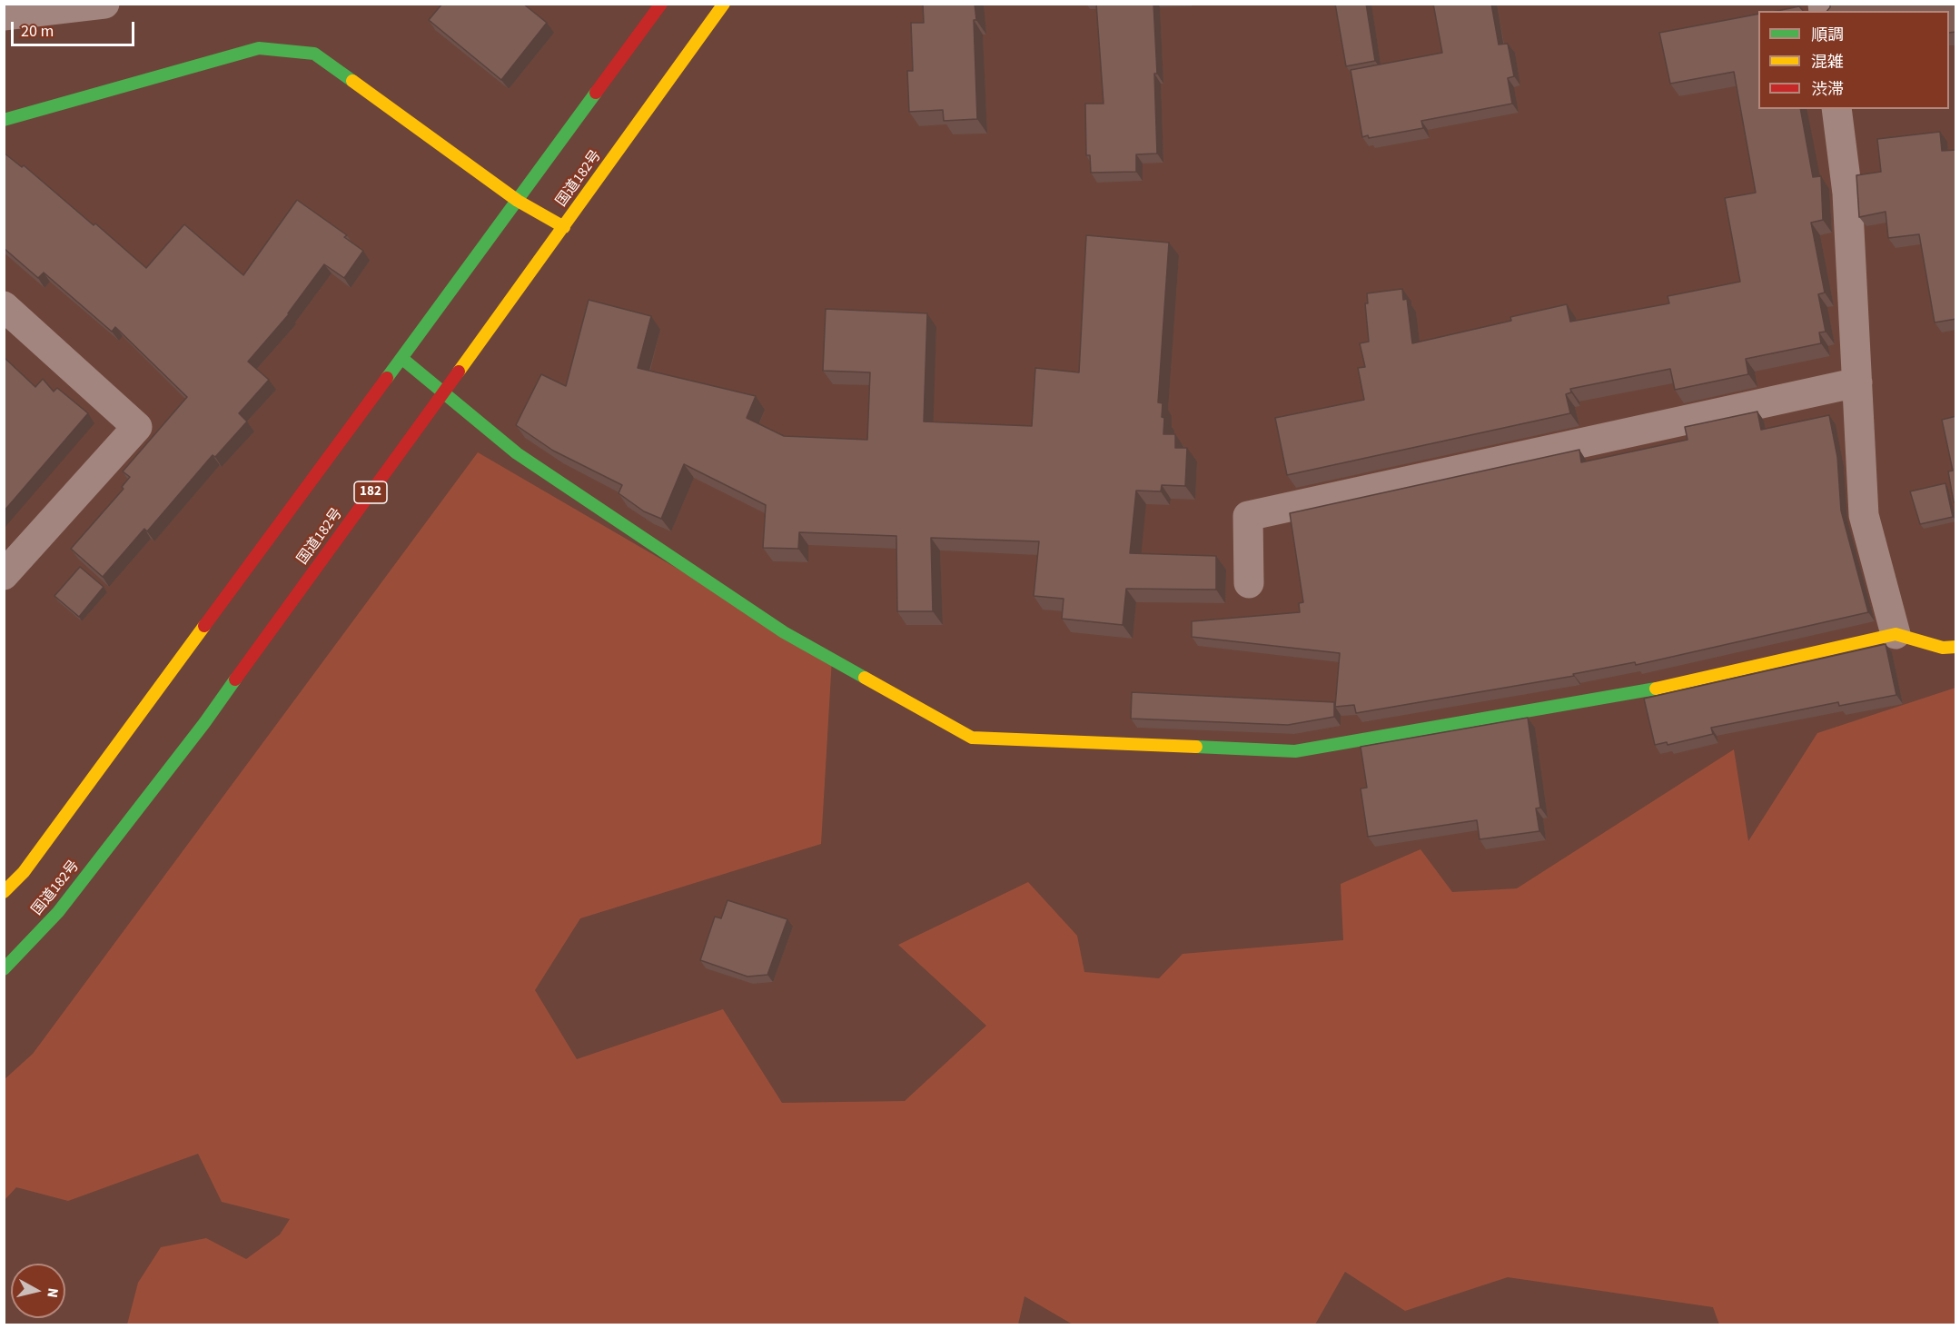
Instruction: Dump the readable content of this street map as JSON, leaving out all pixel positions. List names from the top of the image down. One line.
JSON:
{"streets":{"main road":["国道182号","182"]},"legend":["順調","混雑","渋滞"],"scale_bar":"20 m","north":"right"}
